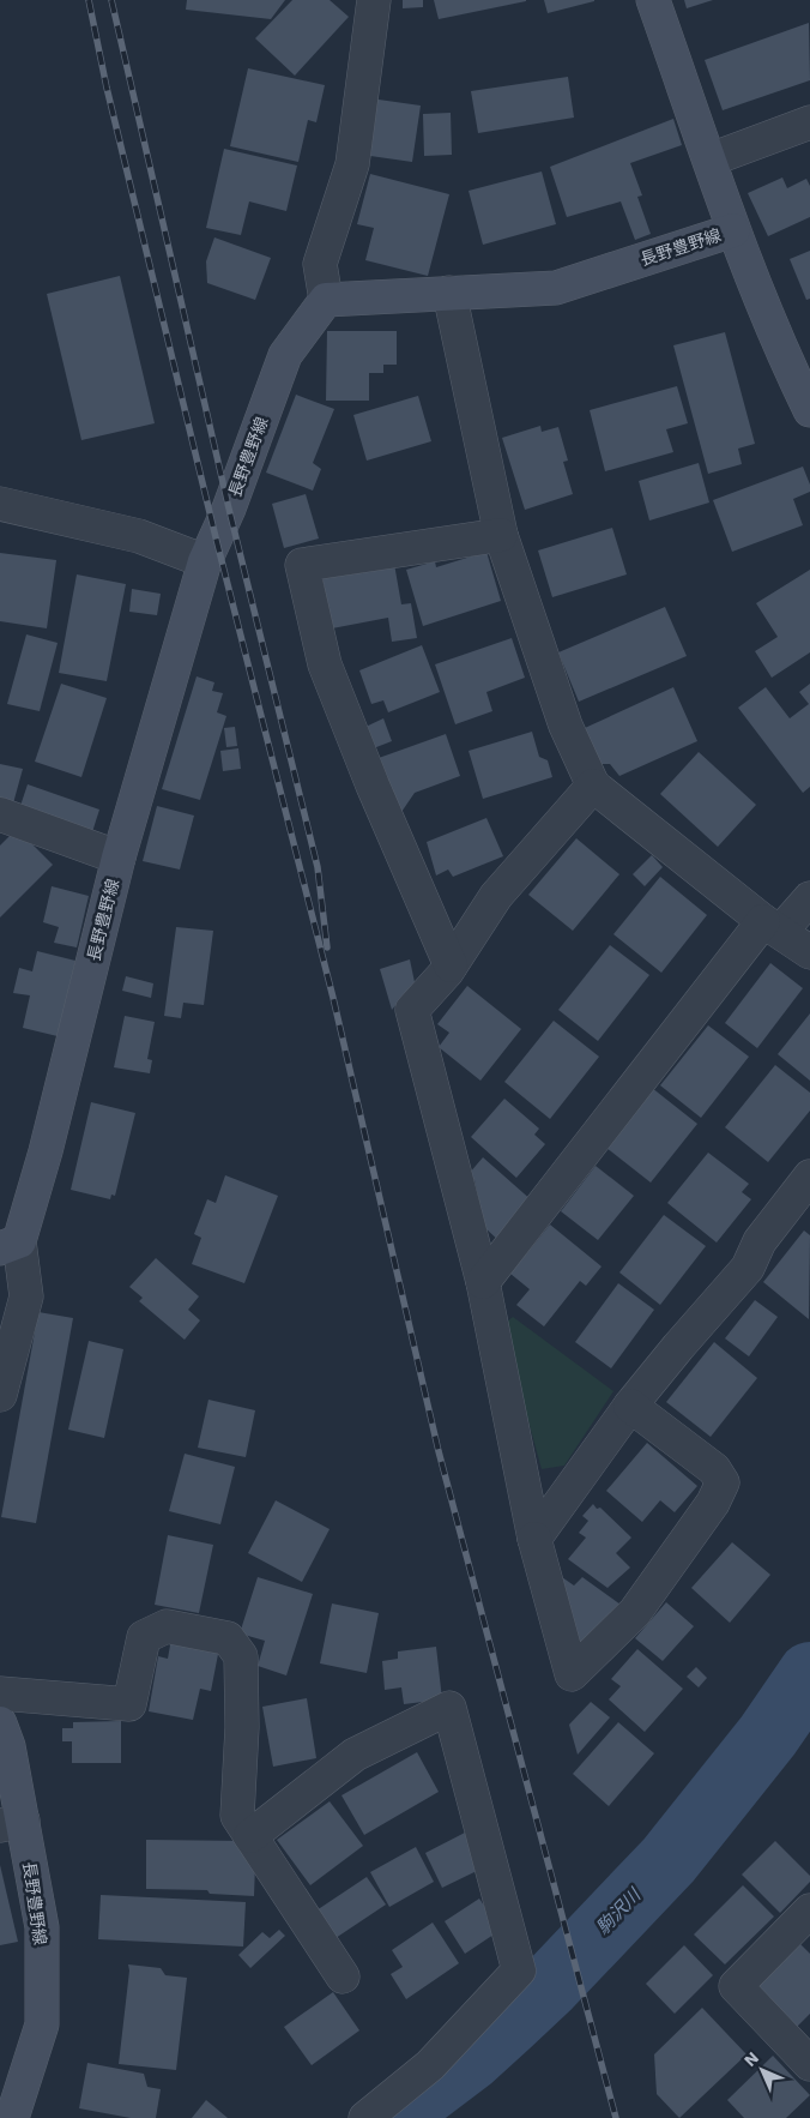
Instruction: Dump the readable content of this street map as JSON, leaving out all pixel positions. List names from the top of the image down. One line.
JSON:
{"streets":{"main road":["長野豊野線"]},"water":["駒沢川"],"north":"top left"}
